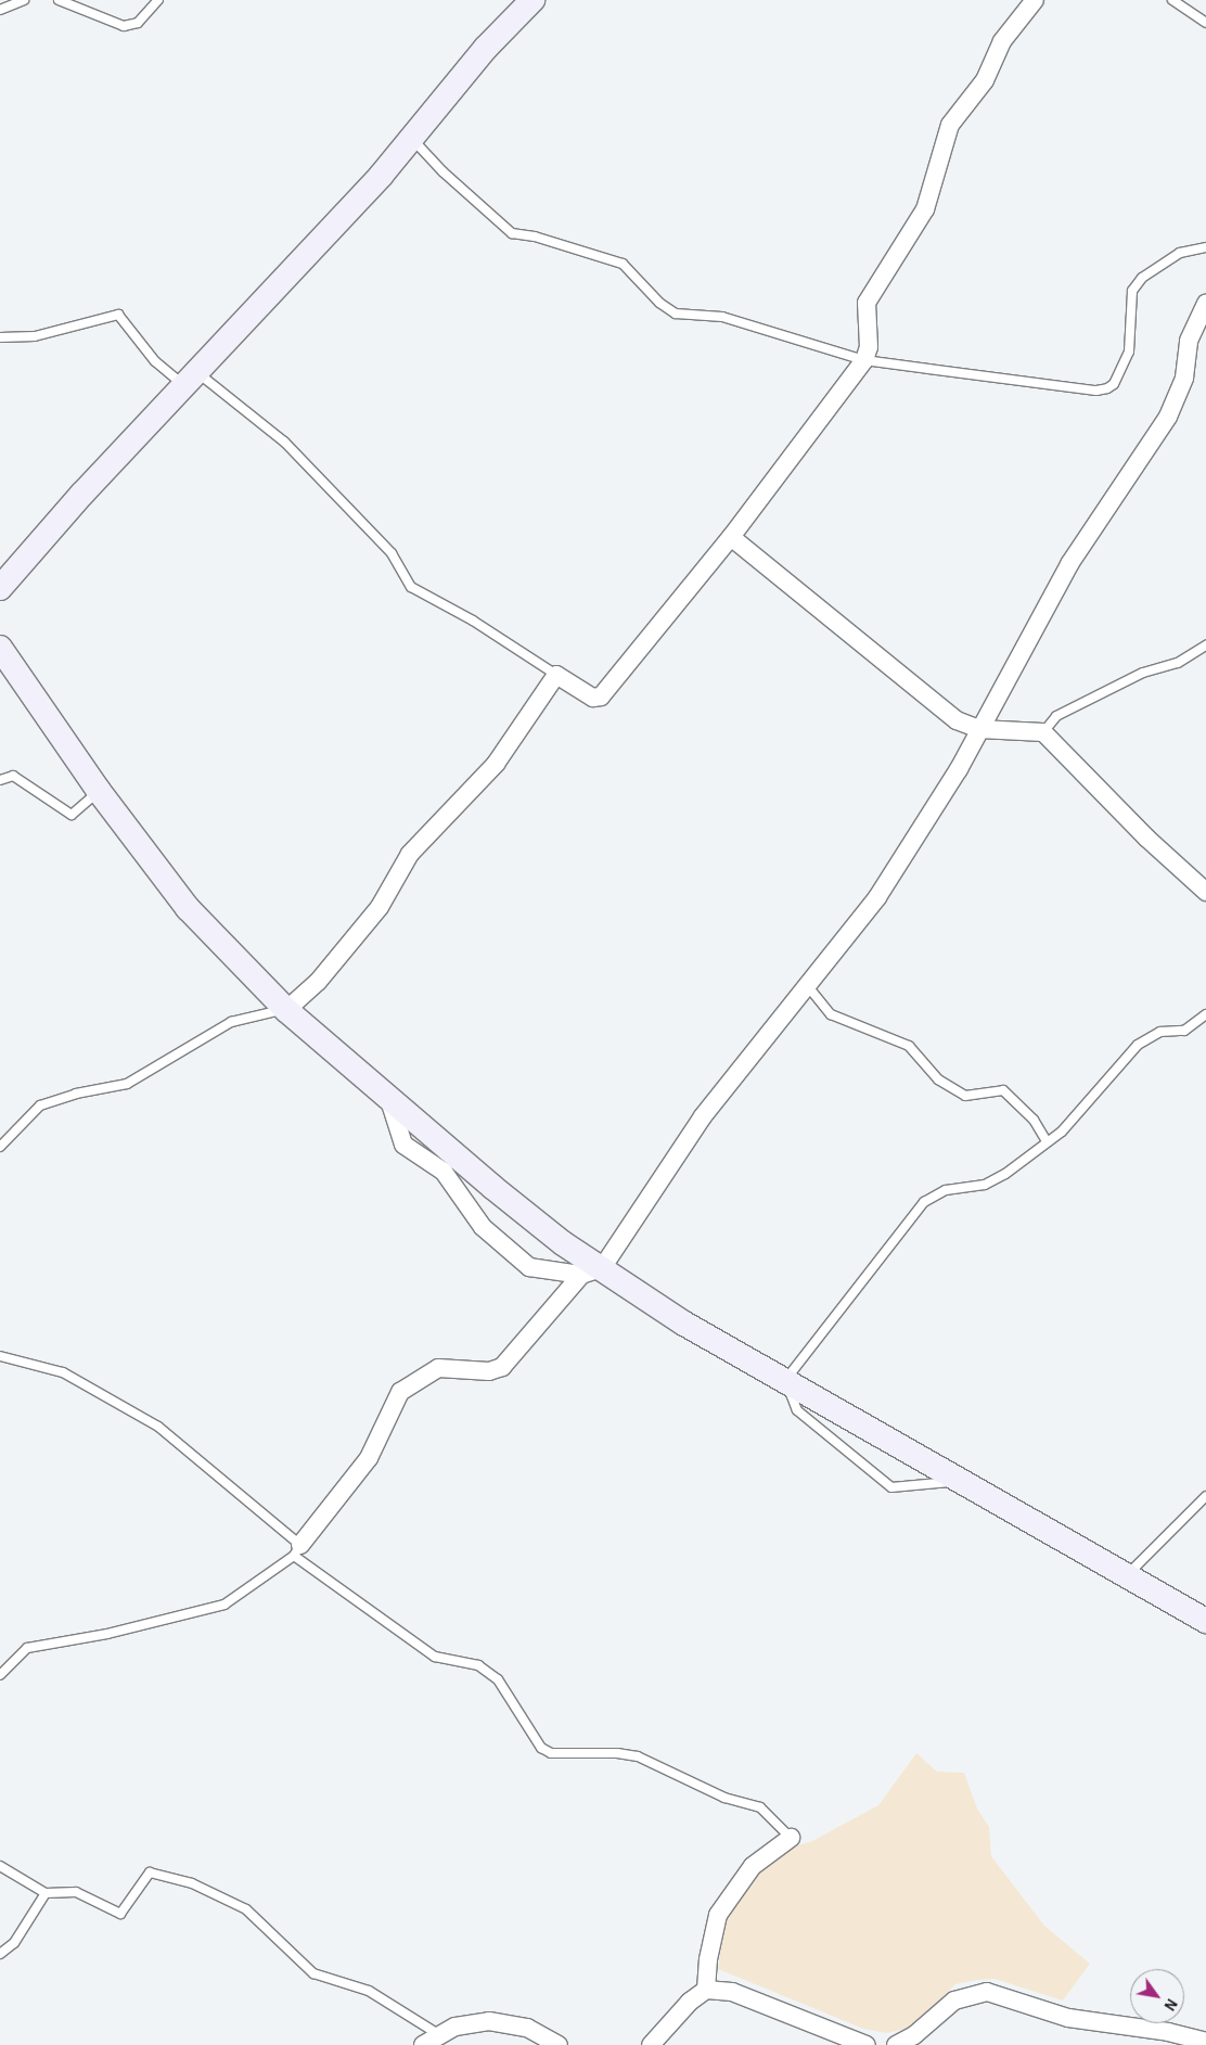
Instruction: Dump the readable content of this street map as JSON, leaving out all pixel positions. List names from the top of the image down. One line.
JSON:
{"north":"bottom right"}
